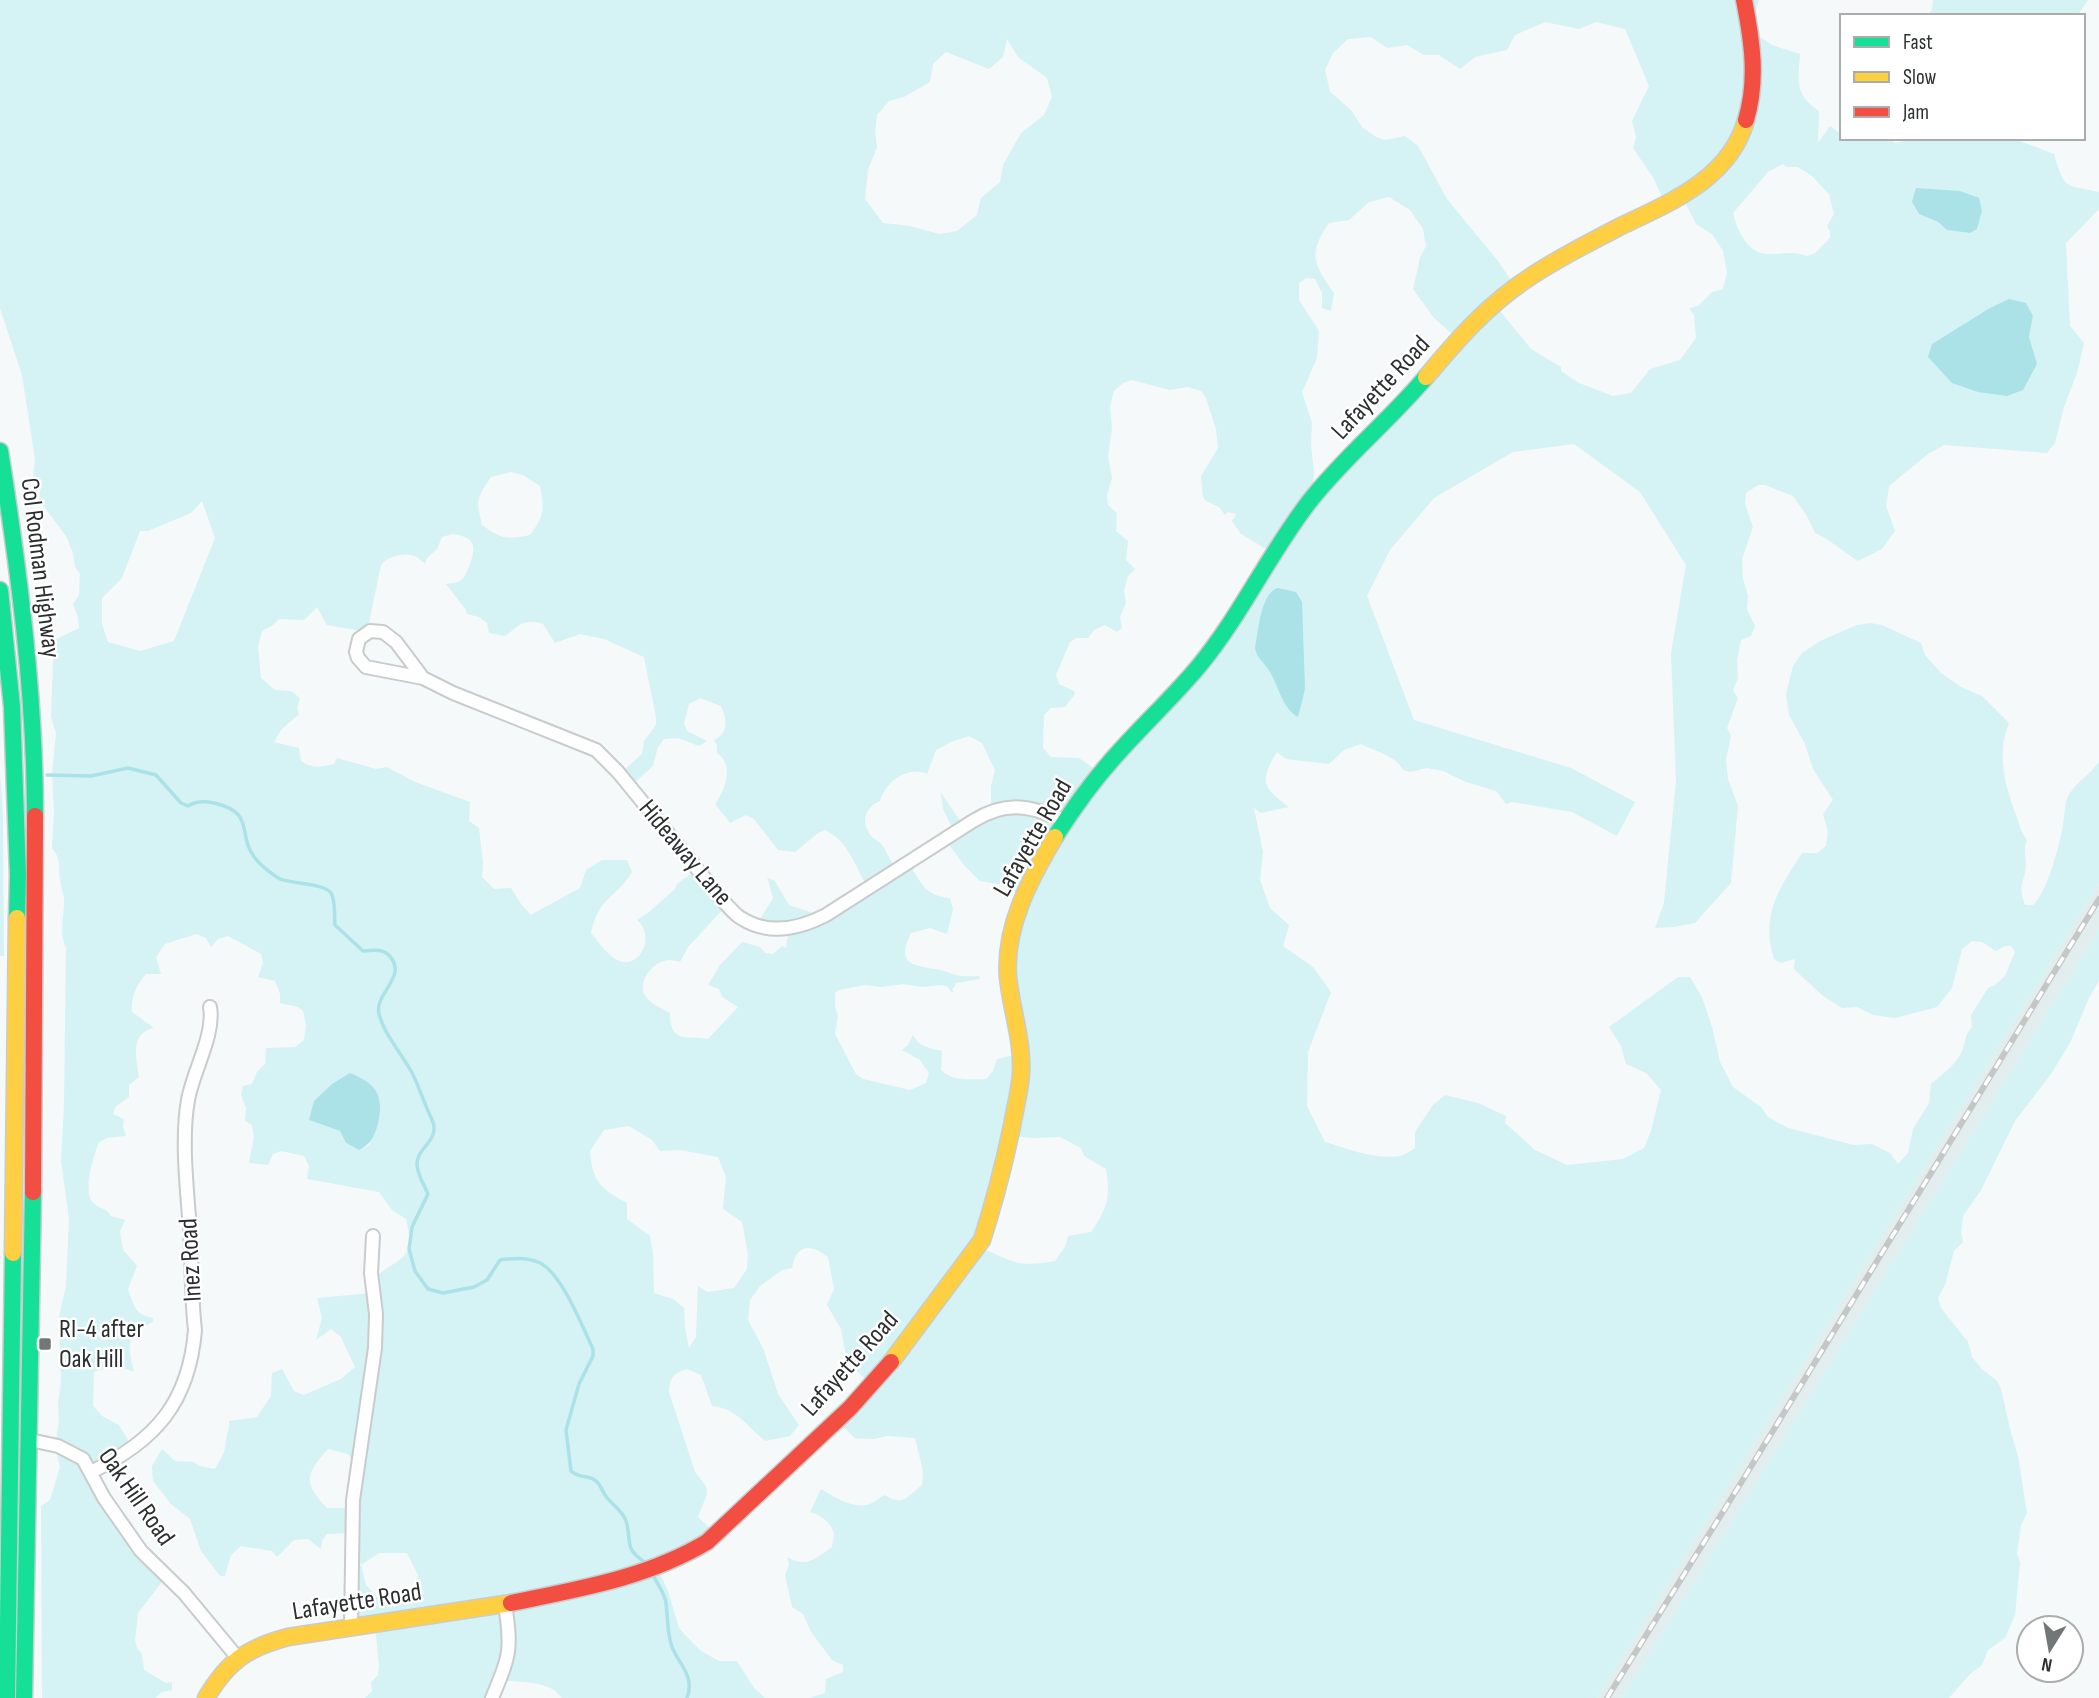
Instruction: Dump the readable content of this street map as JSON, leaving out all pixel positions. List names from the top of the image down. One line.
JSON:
{"streets":{"main road":["Lafayette Road","Col Rodman Highway","Oak Hill Road"],"street":["Hideaway Lane","Inez Road"]},"crossings":[["Lafayette Road","Hideaway Lane"],["Lafayette Road","Oak Hill Road"],["Col Rodman Highway","Oak Hill Road"],["Inez Road","Oak Hill Road"]],"places":{"transit":["RI-4 after Oak Hill"]},"legend":["Fast","Slow","Jam"],"north":"bottom"}
